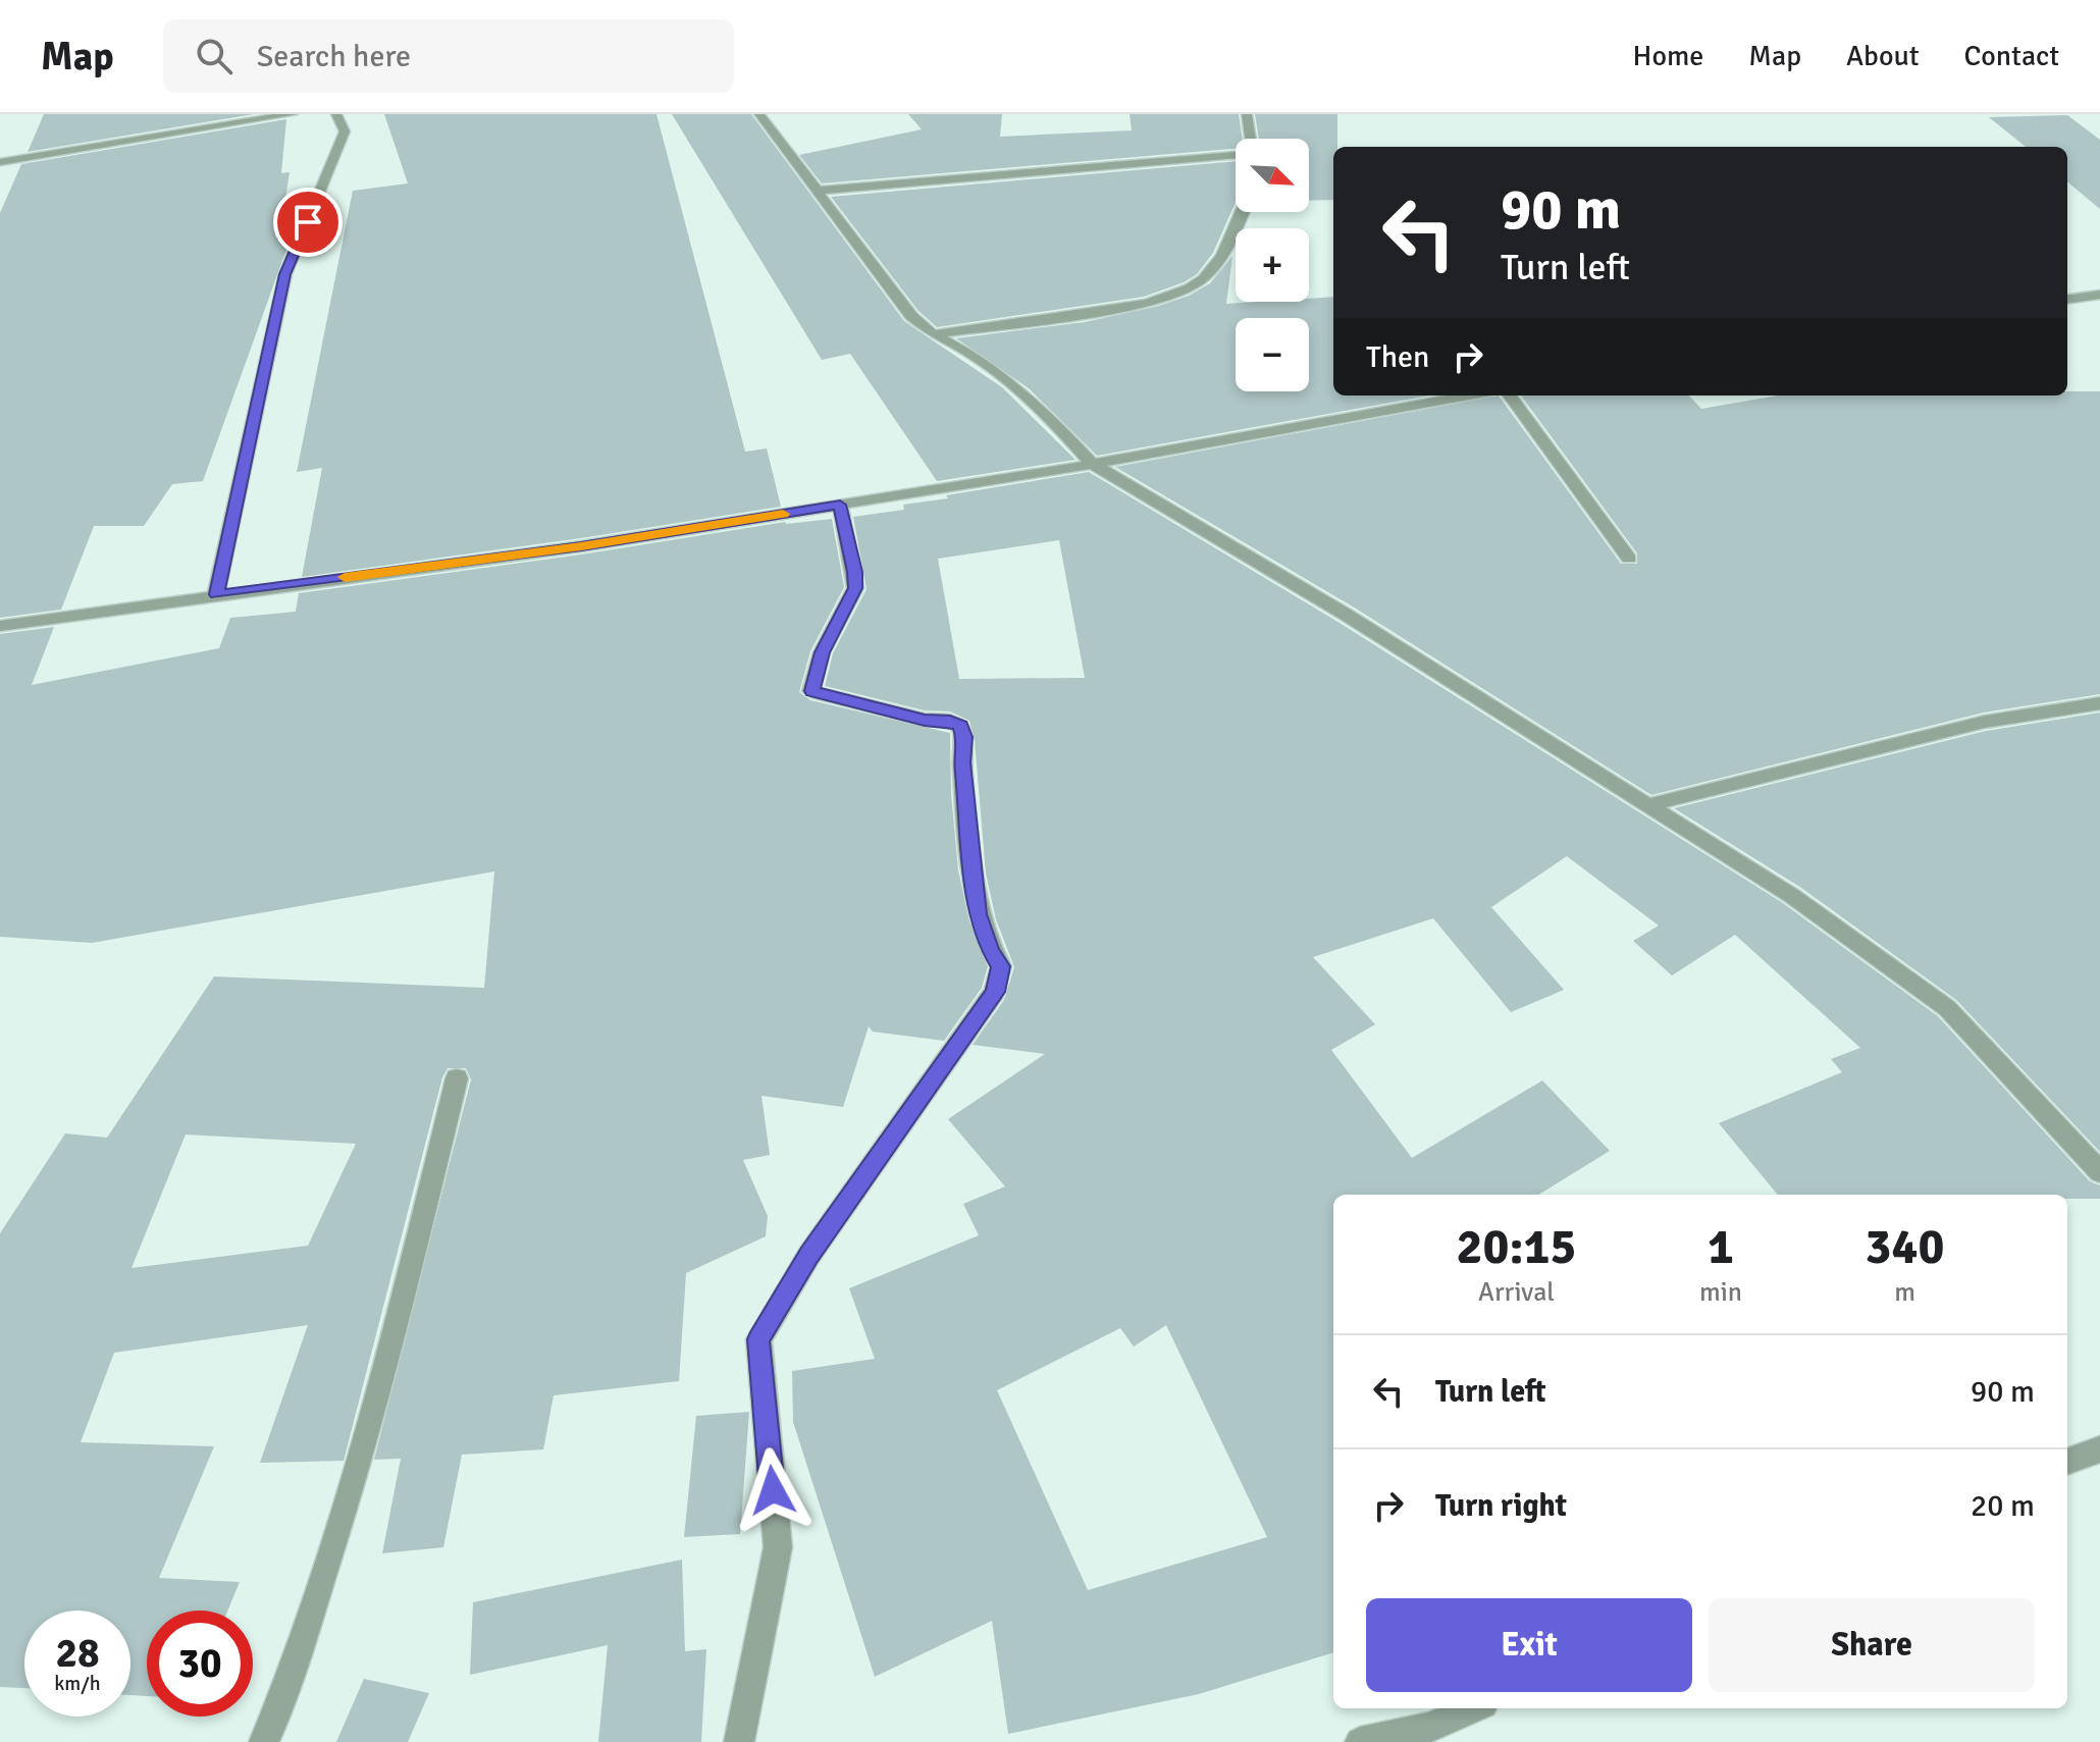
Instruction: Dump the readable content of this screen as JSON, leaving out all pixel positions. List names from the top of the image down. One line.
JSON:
{"north":"bottom right","page":{"header":"Map","search":"Search here","nav":["Home","Map","About","Contact"],"map_buttons":["+","−"],"turn":["90 m","Turn left"],"then":"Then","eta":["20:15","Arrival","1","min","340","m"],"list":[{"name":"Turn left","value":"90 m"},{"name":"Turn right","value":"20 m"}],"buttons":["Exit","Share"],"speed":"28 km/h","limit":"30"}}
